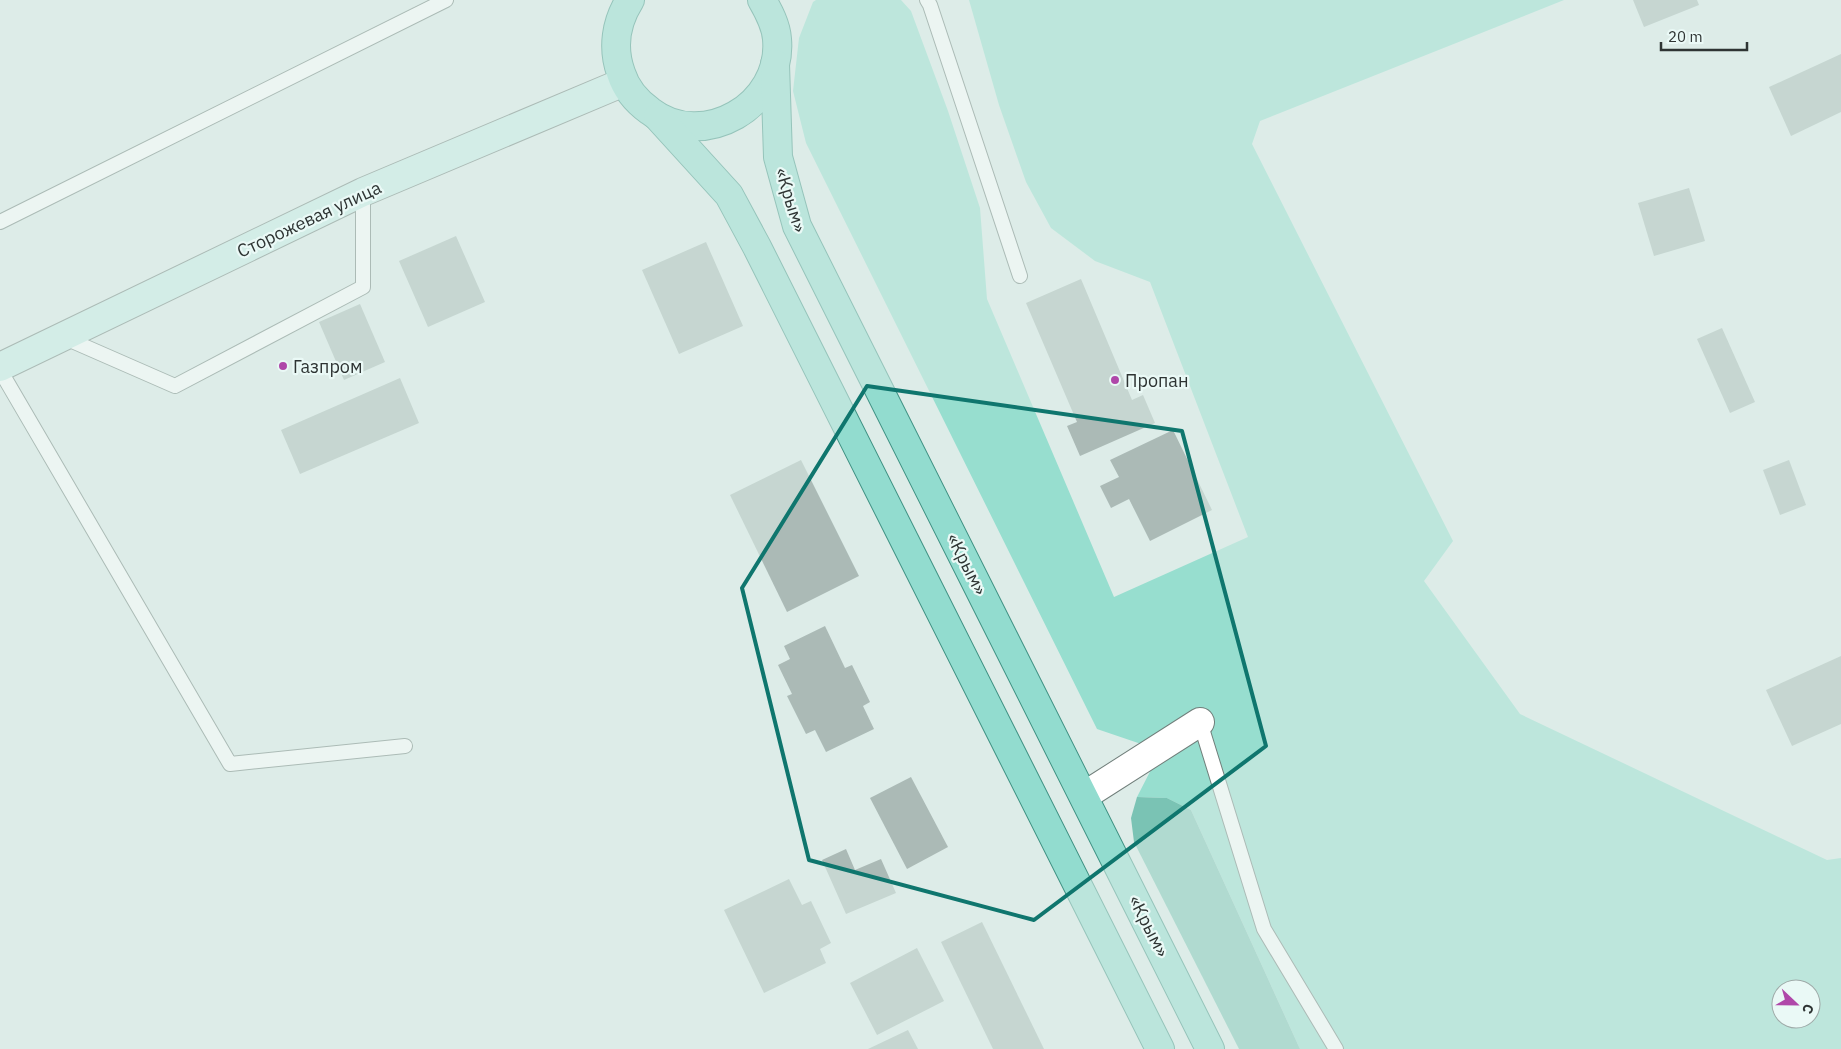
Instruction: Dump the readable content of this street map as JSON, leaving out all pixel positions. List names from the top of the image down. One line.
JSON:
{"streets":{"main road":["«Крым»","Сторожевая улица"]},"places":["Газпром","Пропан"],"scale_bar":"20 m","north":"right"}
